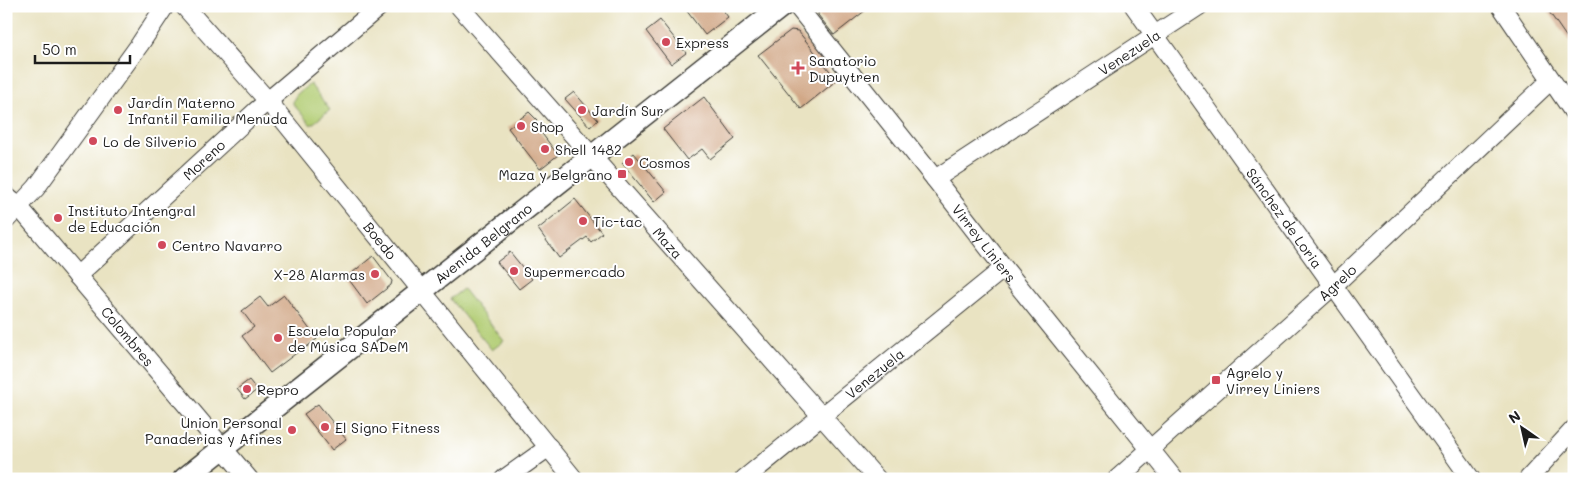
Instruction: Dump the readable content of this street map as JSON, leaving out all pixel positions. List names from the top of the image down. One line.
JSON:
{"streets":{"main road":["Avenida Belgrano"],"street":["Venezuela","Moreno","Sánchez de Loria","Boedo","Maza","Virrey Liniers","Agrelo","Colombres"]},"crossings":[["Venezuela","Sánchez de Loria"],["Venezuela","Maza"],["Venezuela","Virrey Liniers"],["Moreno","Boedo"],["Moreno","Colombres"],["Sánchez de Loria","Agrelo"],["Boedo","Avenida Belgrano"],["Avenida Belgrano","Maza"],["Avenida Belgrano","Colombres"],["Virrey Liniers","Agrelo"]],"places":{"other":["Express","Jardín Materno Infantil Familia Menuda","Jardín Sur","Shop","Lo de Silverio","Shell 1482","Cosmos","Instituto Intengral de Educación","Tic-tac","Centro Navarro","Supermercado","X-28 Alarmas","Escuela Popular de Música SADeM","Repro","El Signo Fitness","Union Personal Panaderias y Afines"],"health":["Sanatorio Dupuytren"],"transit":["Maza y Belgrano","Agrelo y Virrey Liniers"]},"scale_bar":"50 m","north":"top left"}
